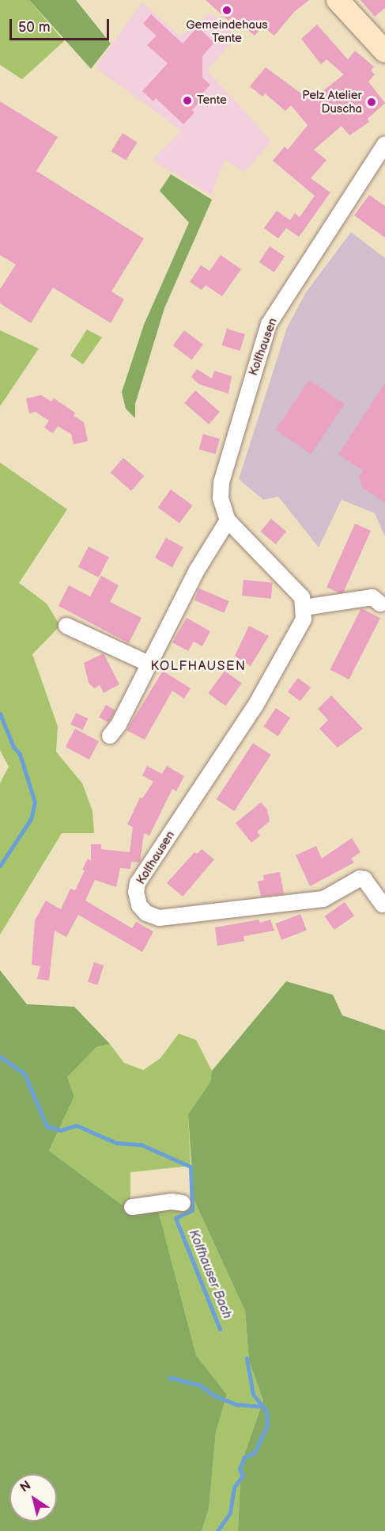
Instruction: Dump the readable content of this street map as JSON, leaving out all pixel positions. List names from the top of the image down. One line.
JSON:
{"streets":{"street":["Kolfhausen"]},"districts":["KOLFHAUSEN"],"water":["Kolfhauser Bach"],"places":["Gemeindehaus Tente","Tente","Pelz Atelier Duscha"],"scale_bar":"50 m","north":"top left"}
